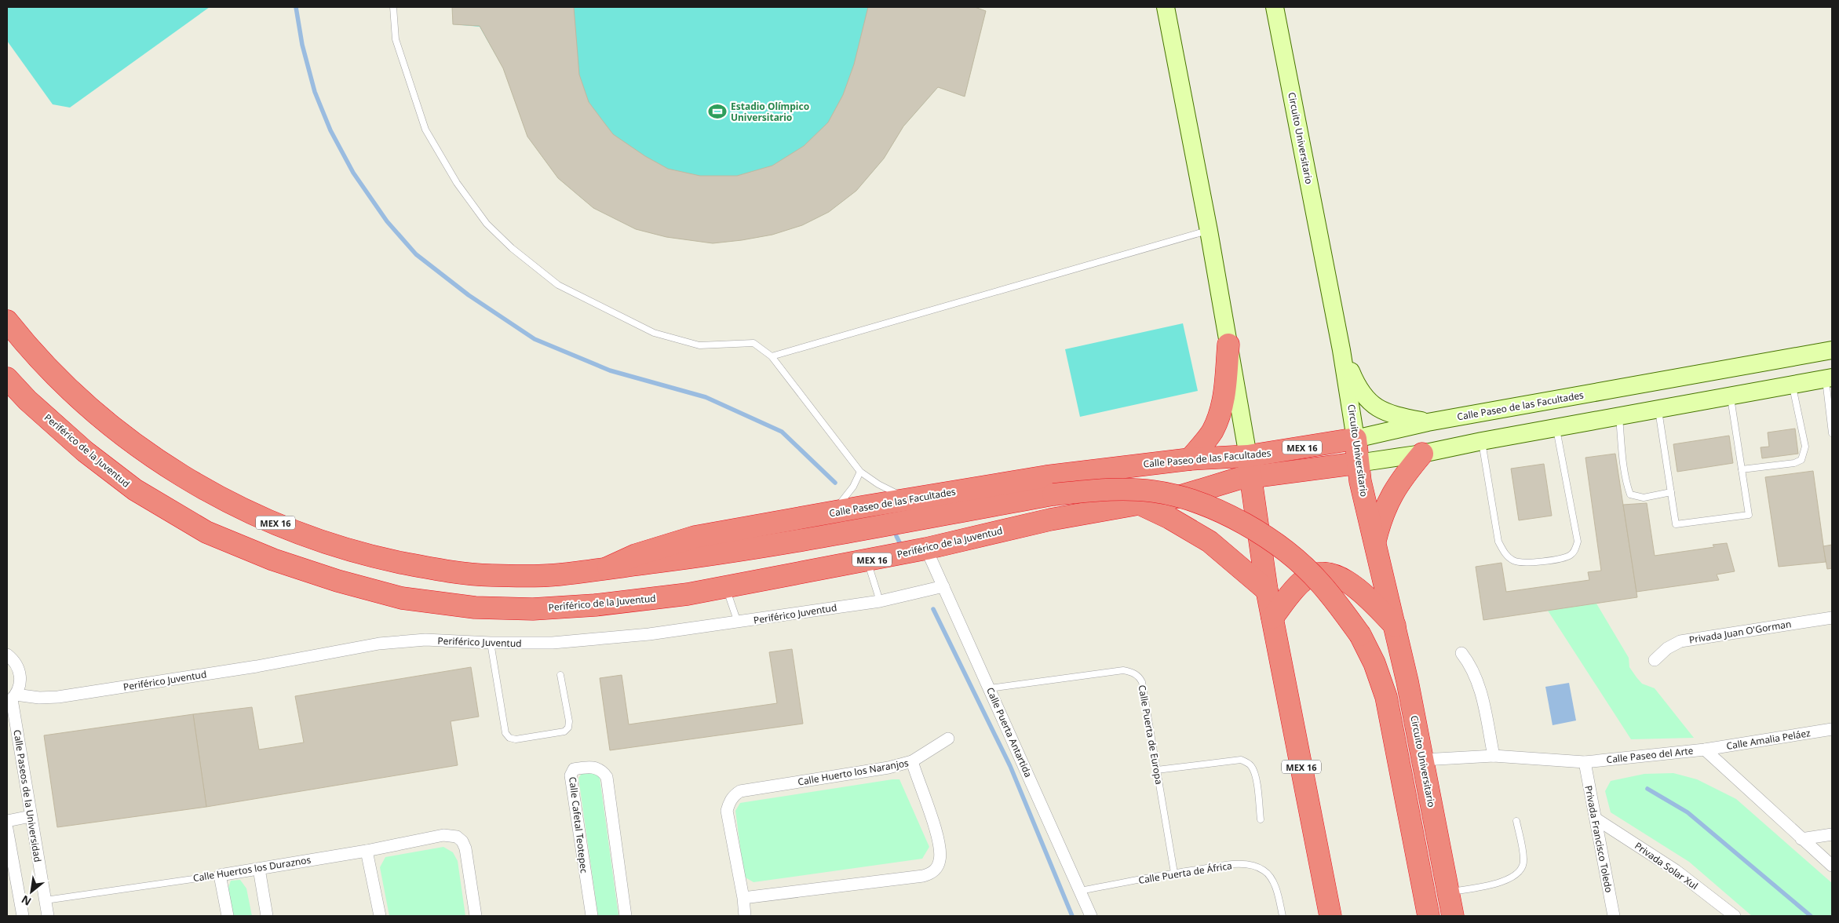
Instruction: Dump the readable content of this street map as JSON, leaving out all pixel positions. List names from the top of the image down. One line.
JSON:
{"streets":{"highway":["Circuito Universitario","Calle Paseo de las Facultades","MEX 16","Periférico de la Juventud"],"street":["Periférico Juventud","Privada Juan O'Gorman","Calle Puerta Antartida","Calle Amalia Peláez","Calle Paseo del Arte","Calle Huerto los Naranjos","Calle Paseos de la Universidad","Calle Cafetal Teotepec","Privada Francisco Toledo","Privada Solar Xul","Calle Huertos los Duraznos"],"lane":["Calle Puerta de Europa","Calle Puerta de África"]},"crossings":[["Circuito Universitario","Calle Paseo de las Facultades"],["Circuito Universitario","MEX 16"],["Circuito Universitario","Calle Paseo del Arte"],["Calle Paseo de las Facultades","MEX 16"],["MEX 16","Periférico de la Juventud"],["Periférico de la Juventud","Calle Puerta Antartida"],["Periférico Juventud","Calle Puerta Antartida"],["Periférico Juventud","Calle Paseos de la Universidad"],["Calle Puerta Antartida","Calle Puerta de Europa"],["Calle Puerta Antartida","Calle Puerta de África"],["Calle Puerta de Europa","Calle Puerta de África"],["Calle Amalia Peláez","Calle Paseo del Arte"],["Calle Paseo del Arte","Privada Francisco Toledo"],["Calle Paseos de la Universidad","Calle Huertos los Duraznos"],["Privada Francisco Toledo","Privada Solar Xul"]],"places":{"sports":["Estadio Olímpico Universitario"]},"north":"bottom left"}
